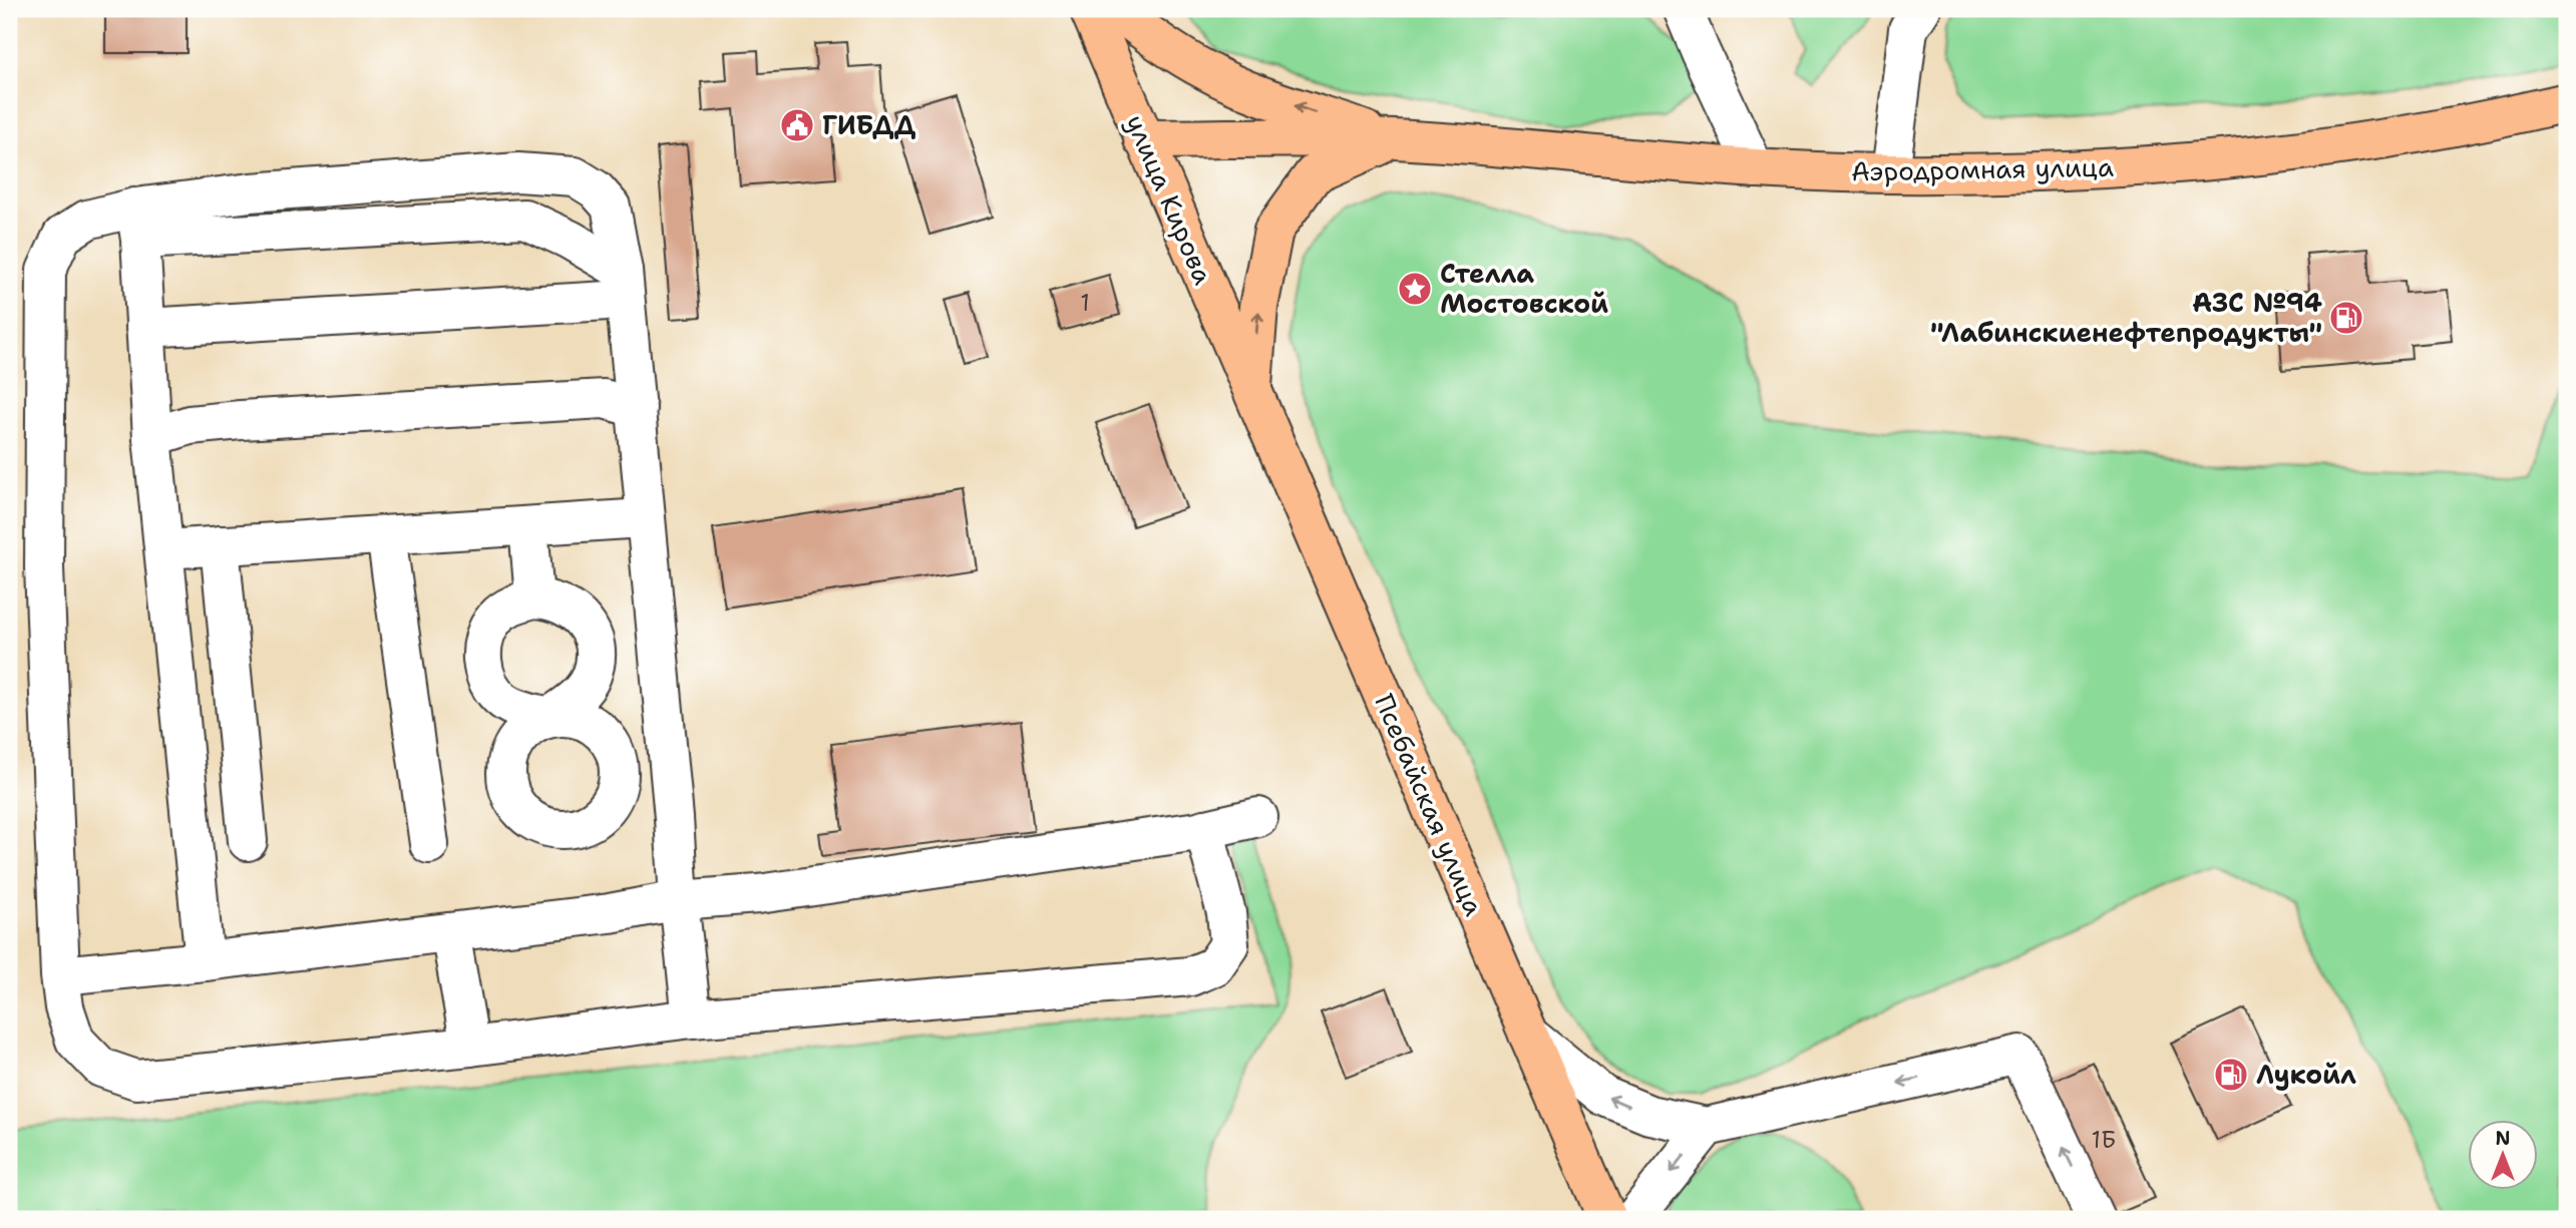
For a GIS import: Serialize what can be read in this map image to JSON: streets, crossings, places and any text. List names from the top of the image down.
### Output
{
  "streets": {
    "main road": ["Аэродромная улица", "улица Кирова", "Псебайская улица"]
  },
  "crossings": [
    ["Аэродромная улица", "улица Кирова"],
    ["Аэродромная улица", "Псебайская улица"],
    ["улица Кирова", "Псебайская улица"]
  ],
  "places": {
    "public building": ["ГИБДД"],
    "place": ["Стелла Мостовской"],
    "fuel station": ["АЗС №94 \"Лабинскиенефтепродукты\"", "Лукойл"]
  },
  "house_numbers": ["1", "1Б"],
  "north": "top"
}
